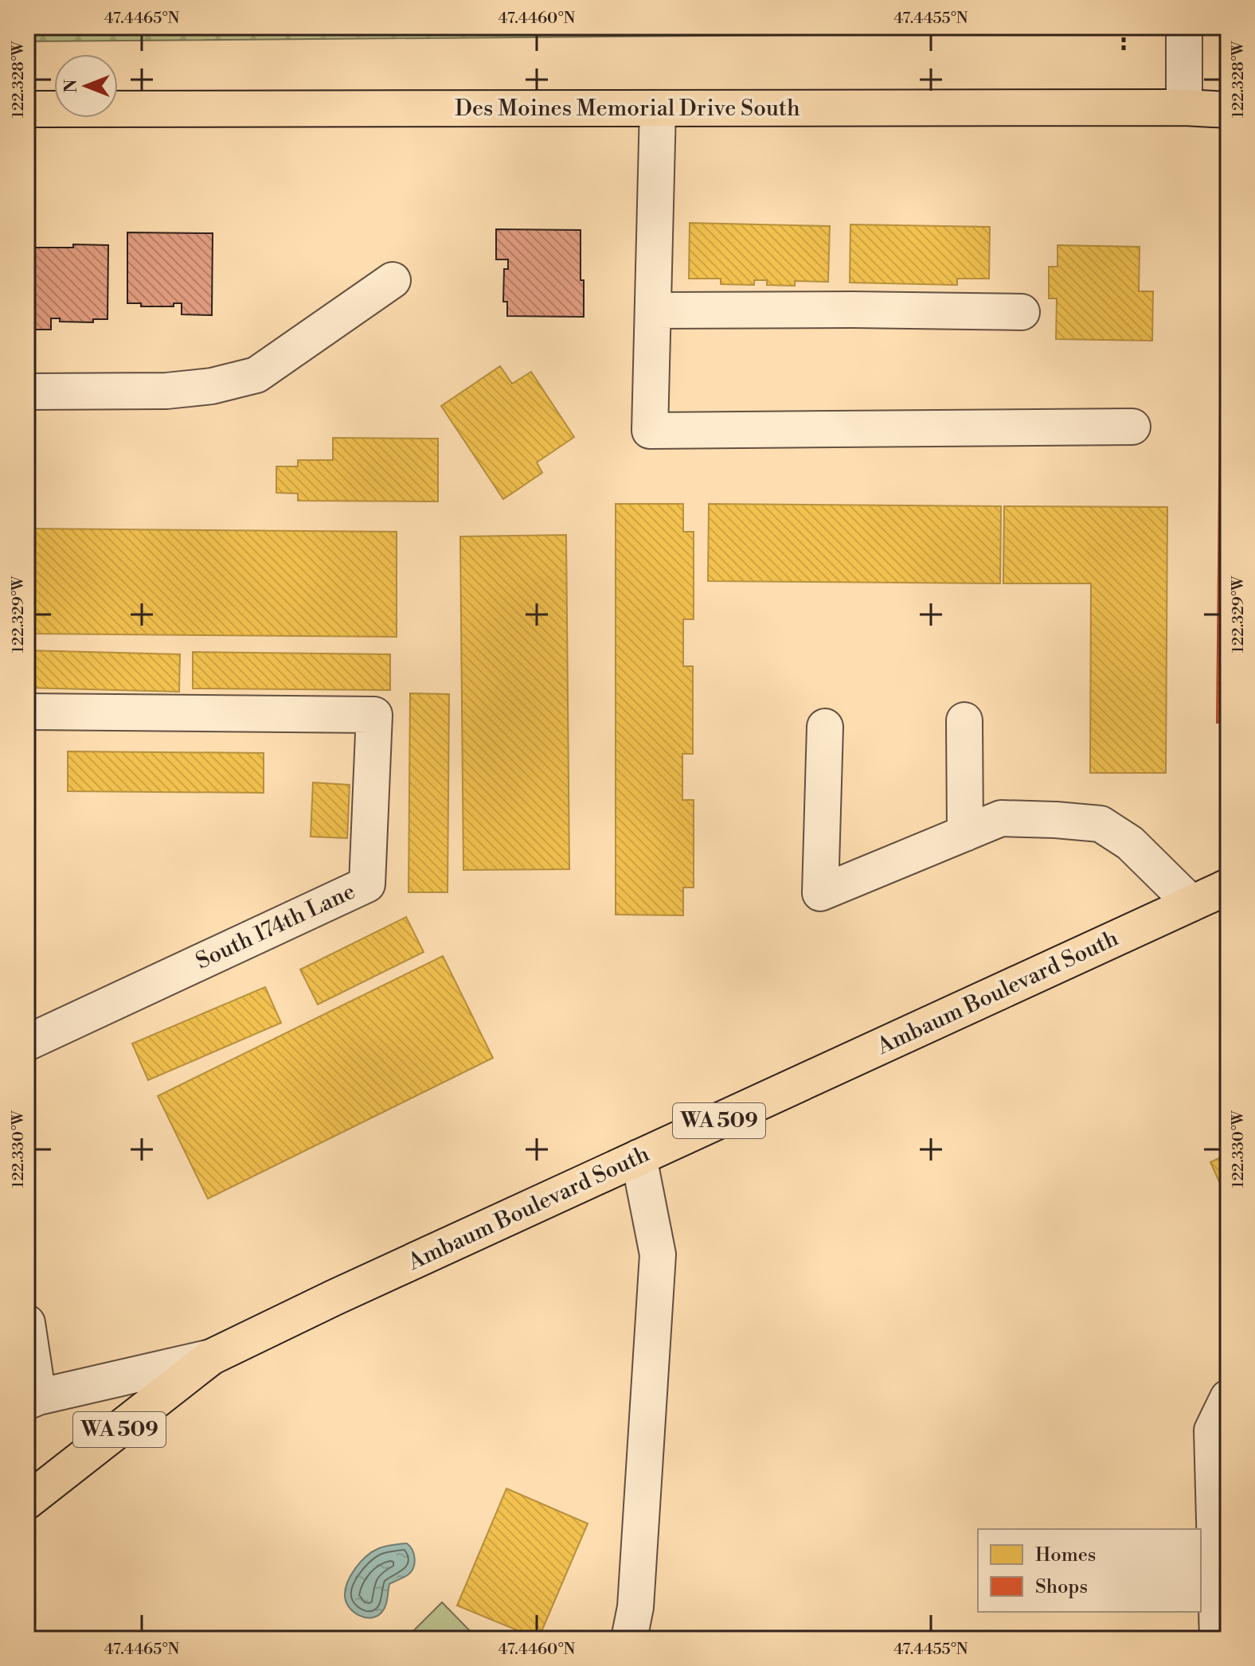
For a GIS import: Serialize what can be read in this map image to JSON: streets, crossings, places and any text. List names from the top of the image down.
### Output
{
  "streets": {
    "main road": ["Des Moines Memorial Drive South", "Ambaum Boulevard South", "WA 509"],
    "street": ["South 174th Lane"]
  },
  "crossings": [
    ["Ambaum Boulevard South", "WA 509"]
  ],
  "legend": ["Homes", "Shops"],
  "north": "left",
  "coordinates": [
    "47.4465°N",
    "47.4460°N",
    "47.4455°N",
    "122.328°W",
    "122.329°W",
    "122.330°W"
  ]
}
